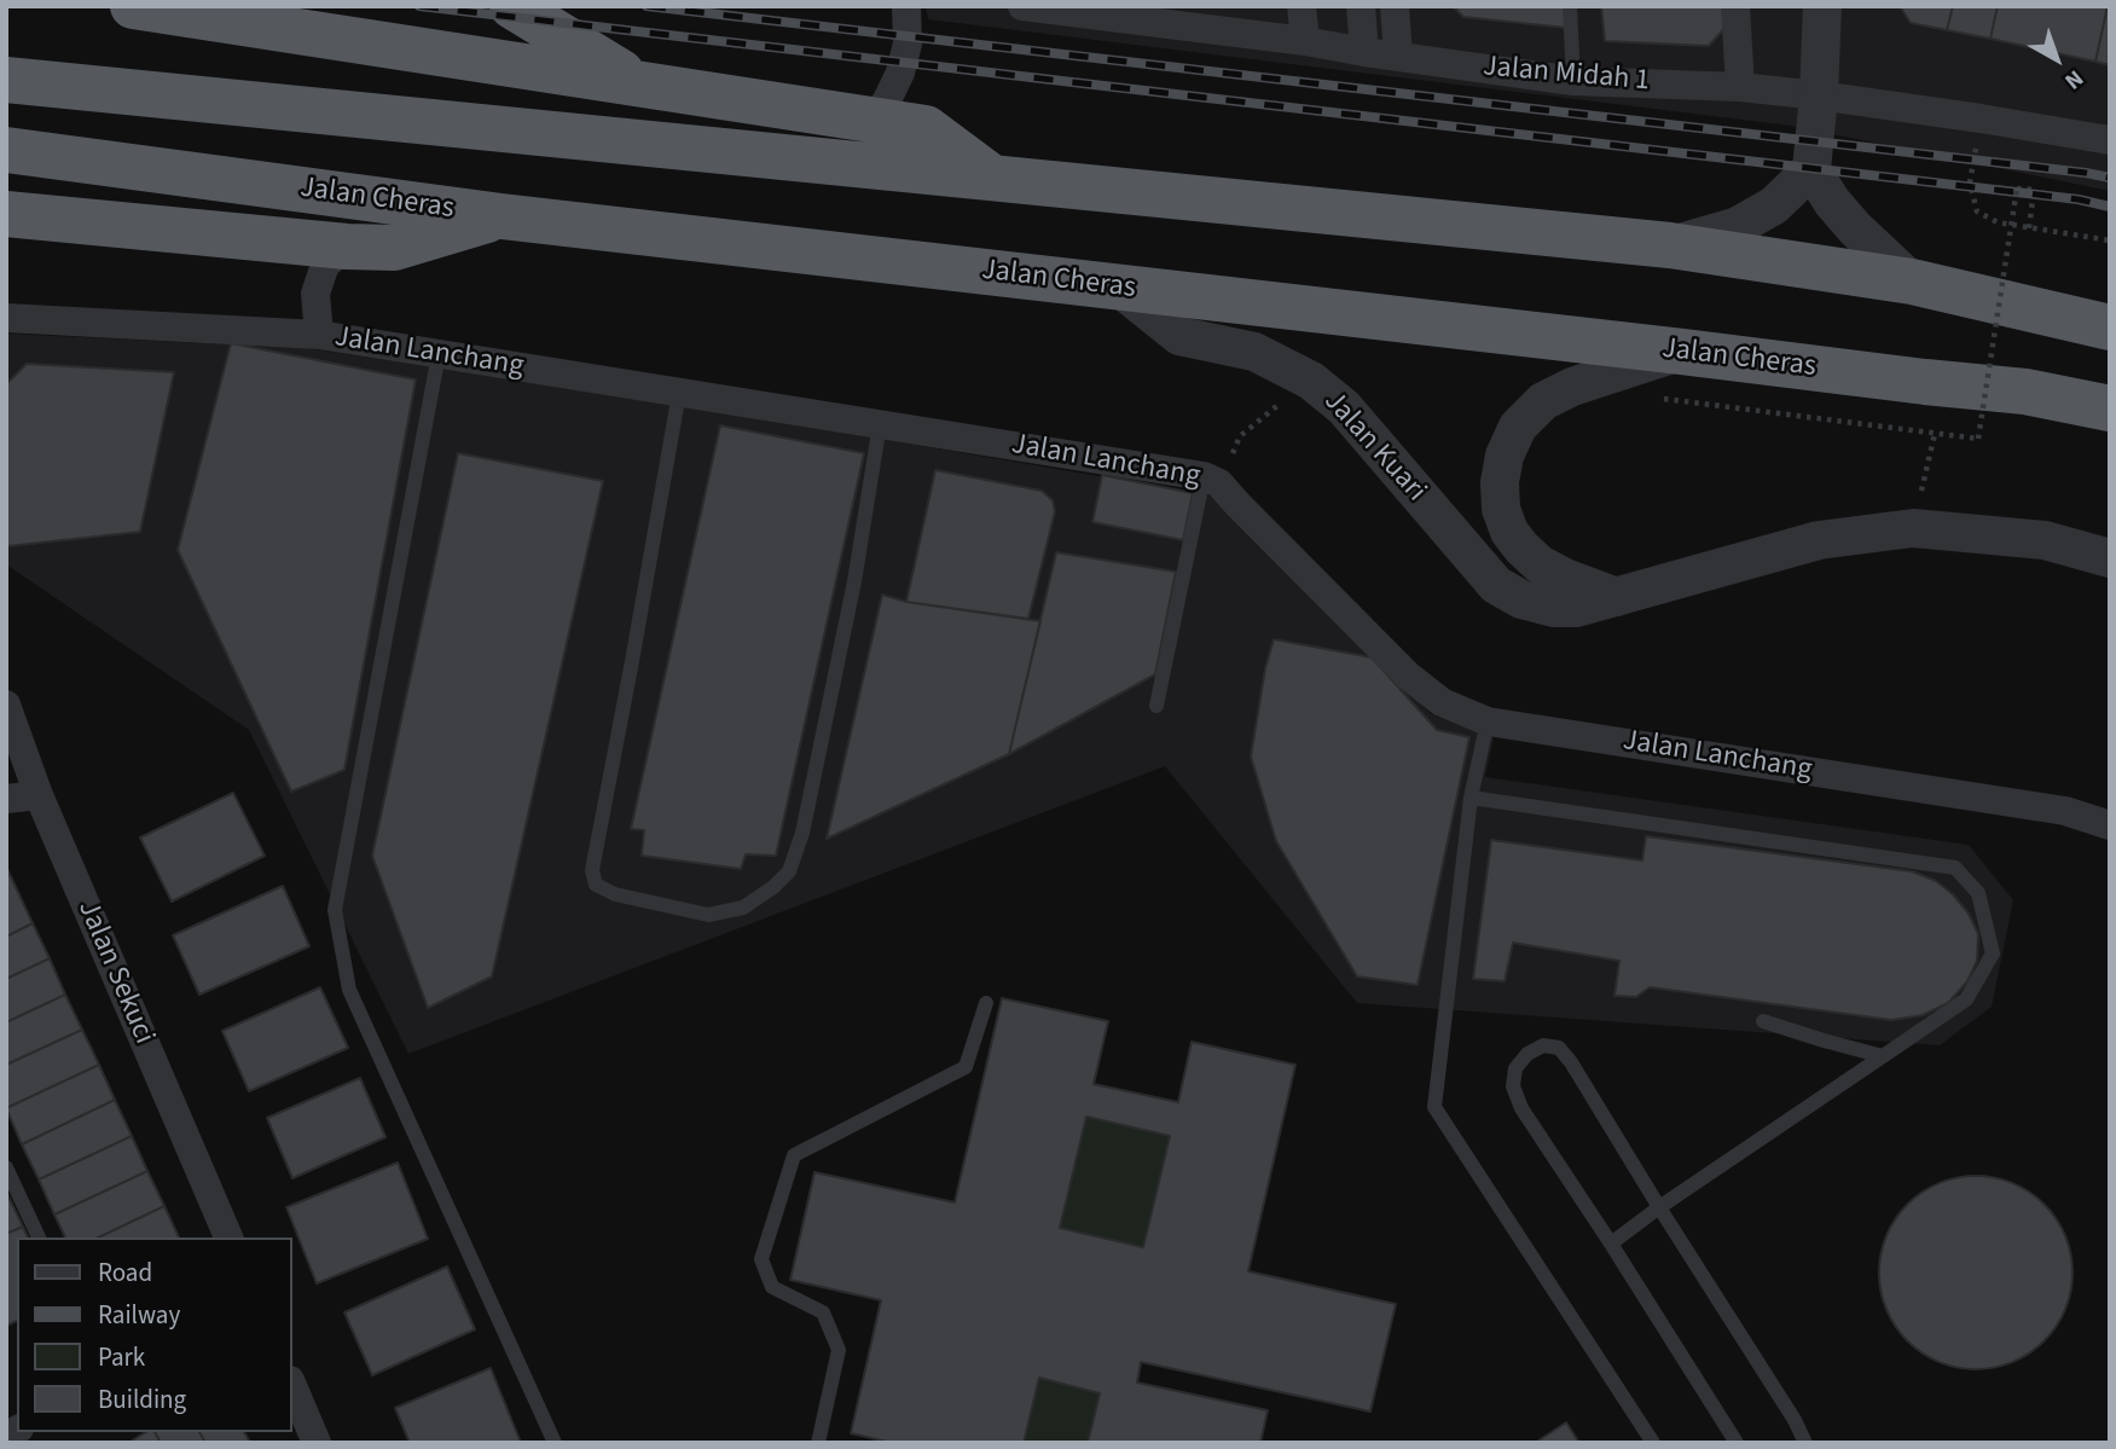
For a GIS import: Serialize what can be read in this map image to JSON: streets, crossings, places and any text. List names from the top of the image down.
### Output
{
  "streets": {
    "highway": ["Jalan Cheras"],
    "street": [
      "Jalan Midah 1",
      "Jalan Lanchang",
      "Jalan Kuari",
      "Jalan Sekuci"
    ]
  },
  "crossings": [
    ["Jalan Cheras", "Jalan Kuari"]
  ],
  "legend": [
    "Road",
    "Railway",
    "Park",
    "Building"
  ],
  "north": "bottom right"
}
